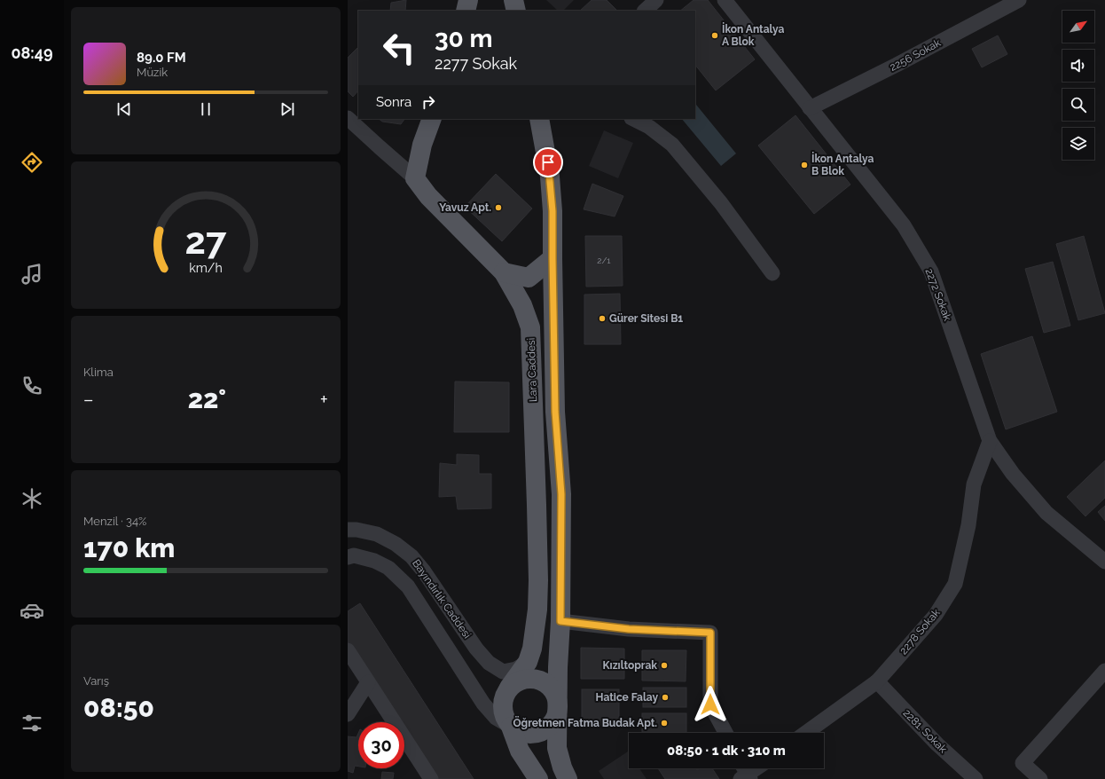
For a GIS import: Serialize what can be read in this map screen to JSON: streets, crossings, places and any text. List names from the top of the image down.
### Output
{
  "streets": {
    "main road": ["Lara Caddesi"],
    "street": [
      "2256 Sokak",
      "2272 Sokak",
      "Bayındırlık Caddesi",
      "2278 Sokak",
      "2281. Sokak"
    ]
  },
  "crossings": [
    ["2256 Sokak", "2272 Sokak"],
    ["2272 Sokak", "2278 Sokak"],
    ["Lara Caddesi", "Bayındırlık Caddesi"],
    ["2278 Sokak", "2281. Sokak"]
  ],
  "places": [
    "İkon Antalya A Blok",
    "İkon Antalya B Blok",
    "Yavuz Apt.",
    "Gürer Sitesi B1",
    "Kızıltoprak",
    "Hatice Falay",
    "Öğretmen Fatma Budak Apt."
  ],
  "house_numbers": ["2/1"],
  "north": "top right",
  "page": {
    "tabs": "08:49",
    "turn": ["30 m", "2277 Sokak"],
    "song": ["89.0 FM", "Müzik"],
    "then": "Sonra",
    "tile": [
      "Klima",
      ["Menzil · 34%", "170 km"],
      ["Varış", "08:50"]
    ],
    "heat": ["−", "22°", "+"],
    "limit": "30",
    "trip": "08:50 · 1 dk · 310 m",
    "gauge": ["27", "km/h"]
  }
}
